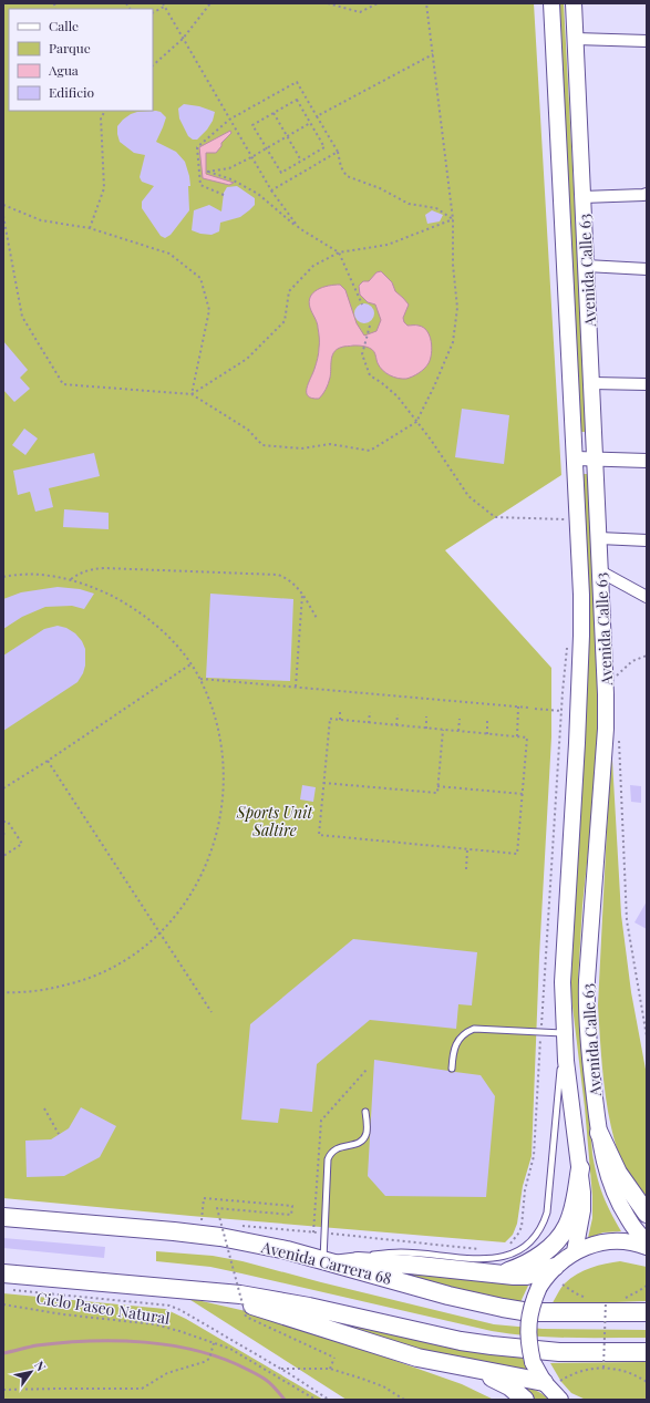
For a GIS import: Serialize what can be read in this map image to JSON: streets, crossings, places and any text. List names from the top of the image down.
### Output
{
  "streets": {
    "main road": ["Avenida Calle 63", "Avenida Carrera 68"],
    "path": ["Ciclo Paseo Natural"]
  },
  "parks": ["Sports Unit Saltire"],
  "legend": [
    "Calle",
    "Parque",
    "Agua",
    "Edificio"
  ],
  "north": "top right"
}
